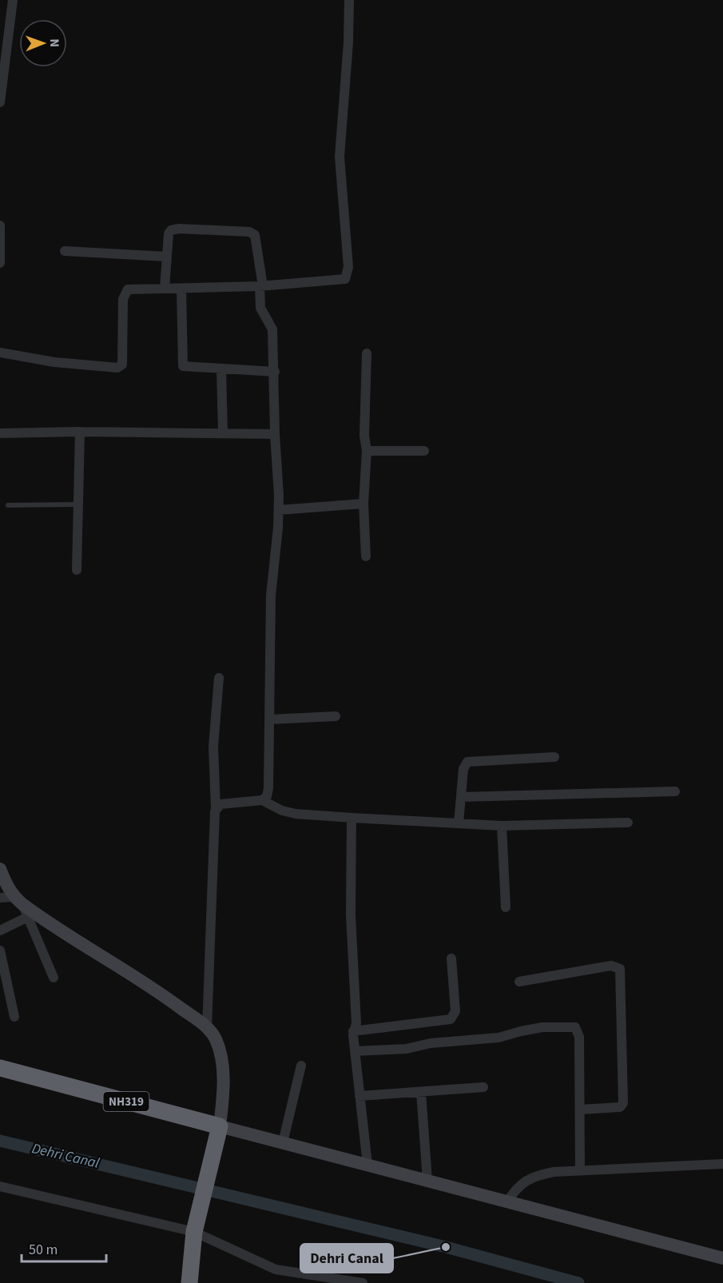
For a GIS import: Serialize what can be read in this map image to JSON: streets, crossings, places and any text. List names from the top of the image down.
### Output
{
  "streets": {
    "highway": ["NH319"]
  },
  "water": ["Dehri Canal"],
  "places": ["Dehri Canal"],
  "scale_bar": "50 m",
  "north": "right"
}
